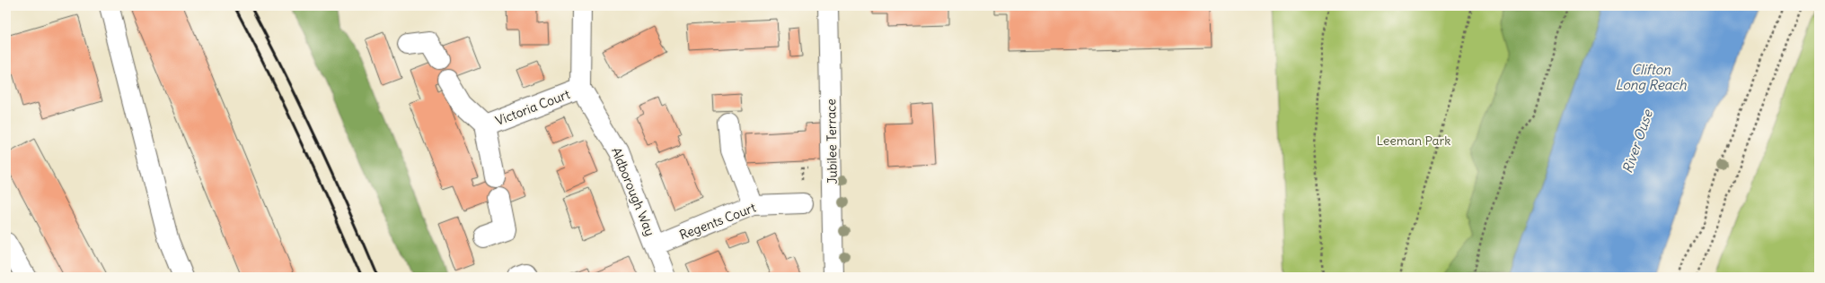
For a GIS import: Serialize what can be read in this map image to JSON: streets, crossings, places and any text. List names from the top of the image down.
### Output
{
  "streets": {
    "street": [
      "Victoria Court",
      "Jubilee Terrace",
      "Aldborough Way",
      "Regents Court"
    ]
  },
  "crossings": [
    ["Victoria Court", "Aldborough Way"],
    ["Aldborough Way", "Regents Court"]
  ],
  "water": ["Clifton Long Reach", "River Ouse"],
  "parks": ["Leeman Park"]
}
